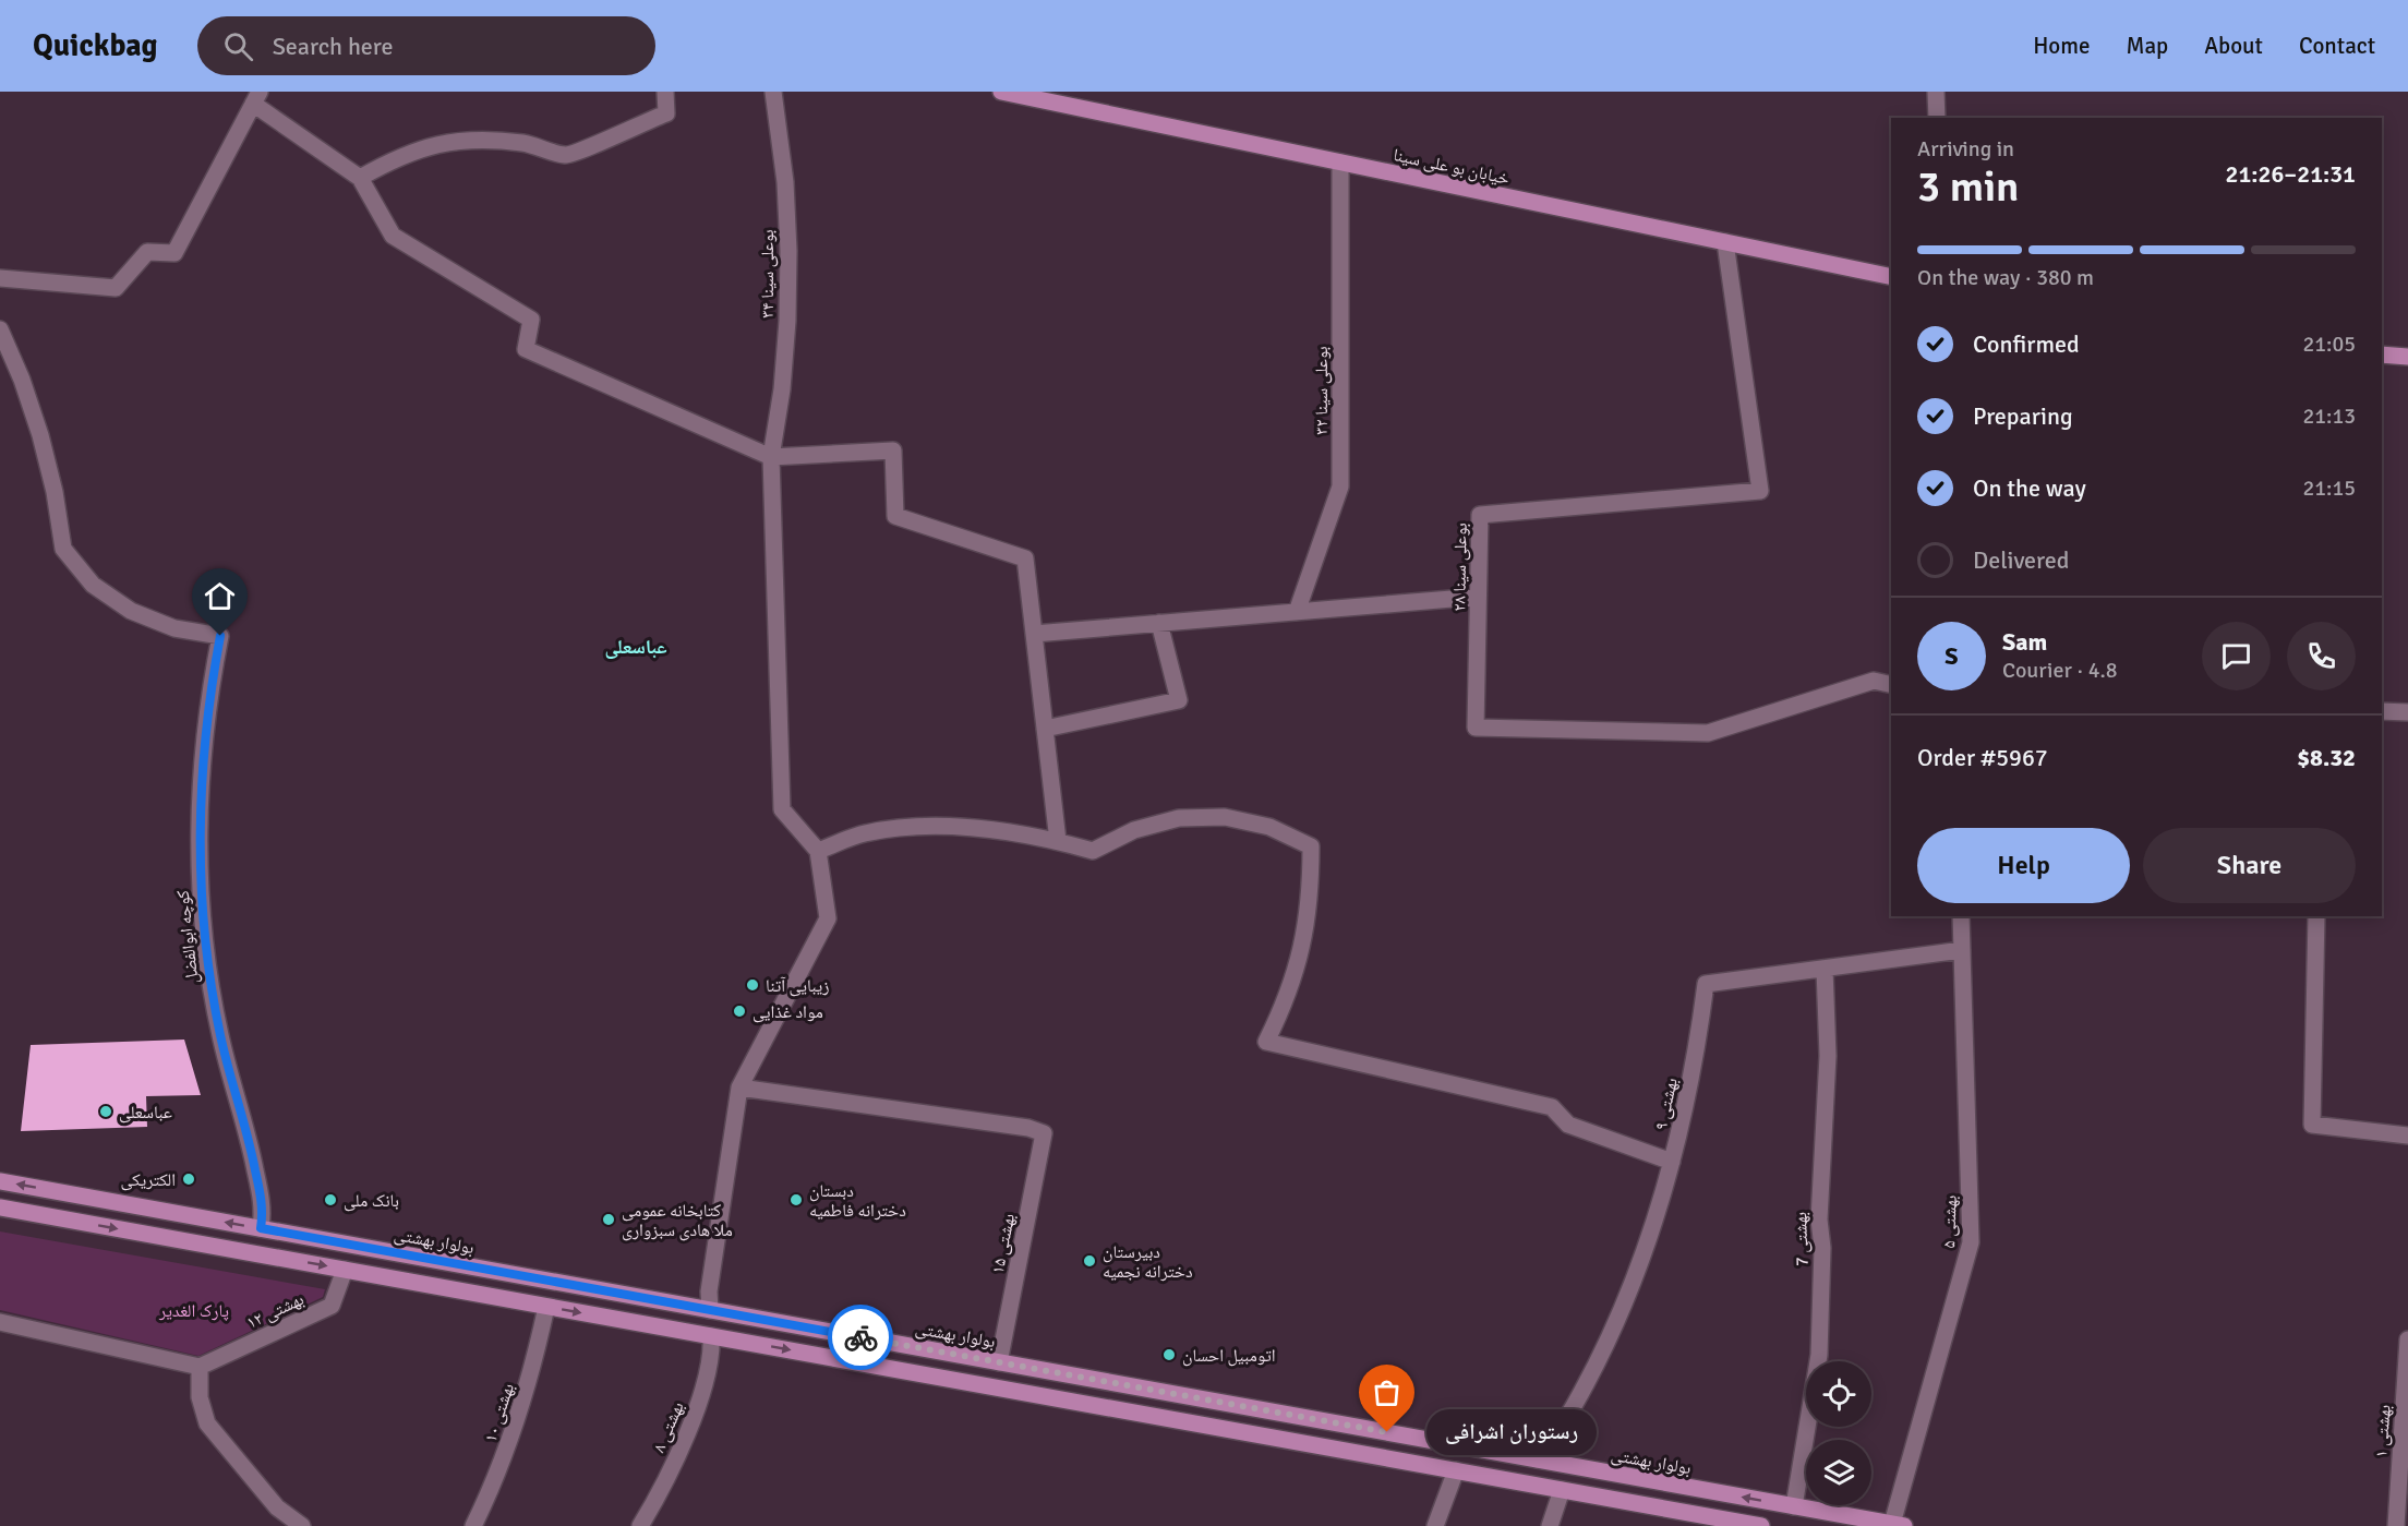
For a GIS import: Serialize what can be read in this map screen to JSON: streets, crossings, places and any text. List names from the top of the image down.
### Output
{
  "streets": {
    "main road": ["خیابان بو علی سینا", "بولوار بهشتی"],
    "street": [
      "بوعلی سینا ۳۴",
      "بوعلی سینا ۳۲",
      "بوعلی سینا ۲۸",
      "کوچه ابوالفضل",
      "بهشتی ۹",
      "بهشتی ۵",
      "بهشتی 7",
      "بهشتی ۱۵",
      "بهشتی ۱۲",
      "بهشتی ۱۰",
      "بهشتی ۸",
      "بهشتی ۱"
    ]
  },
  "crossings": [
    ["خیابان بو علی سینا", "بوعلی سینا ۳۲"],
    ["خیابان بو علی سینا", "بوعلی سینا ۲۸"],
    ["کوچه ابوالفضل", "بولوار بهشتی"],
    ["بهشتی ۹", "بهشتی ۵"],
    ["بهشتی ۹", "بهشتی 7"],
    ["بهشتی ۹", "بولوار بهشتی"],
    ["بهشتی ۵", "بولوار بهشتی"],
    ["بهشتی 7", "بولوار بهشتی"],
    ["بولوار بهشتی", "بهشتی ۱۵"]
  ],
  "districts": ["عباسعلی"],
  "parks": ["پارک الغدیر"],
  "places": [
    "زیبایی آتنا",
    "مواد غذایی",
    "عباسعلی",
    "الکتریکی",
    "بانک ملی",
    "دبستان دخترانه فاطمیه",
    "کتابخانه عمومی ملا هادی سبزواری",
    "دبیرستان دخترانه نجمیه",
    "اتومبیل احسان",
    "رستوران اشرافی"
  ],
  "page": {
    "header": "Quickbag",
    "search": "Search here",
    "nav": [
      "Home",
      "Map",
      "About",
      "Contact"
    ],
    "heading": ["3 min", "Arriving in", "21:26–21:31"],
    "panel": [
      "Sam",
      "Courier · 4.8",
      "Order #5967",
      "$8.32"
    ],
    "bar": "On the way · 380 m",
    "list": [
      ["Confirmed", "21:05"],
      ["Preparing", "21:13"],
      ["On the way", "21:15"],
      "Delivered"
    ],
    "round": "S",
    "buttons": ["Help", "Share"],
    "bubble": "رستوران اشرافی"
  }
}
